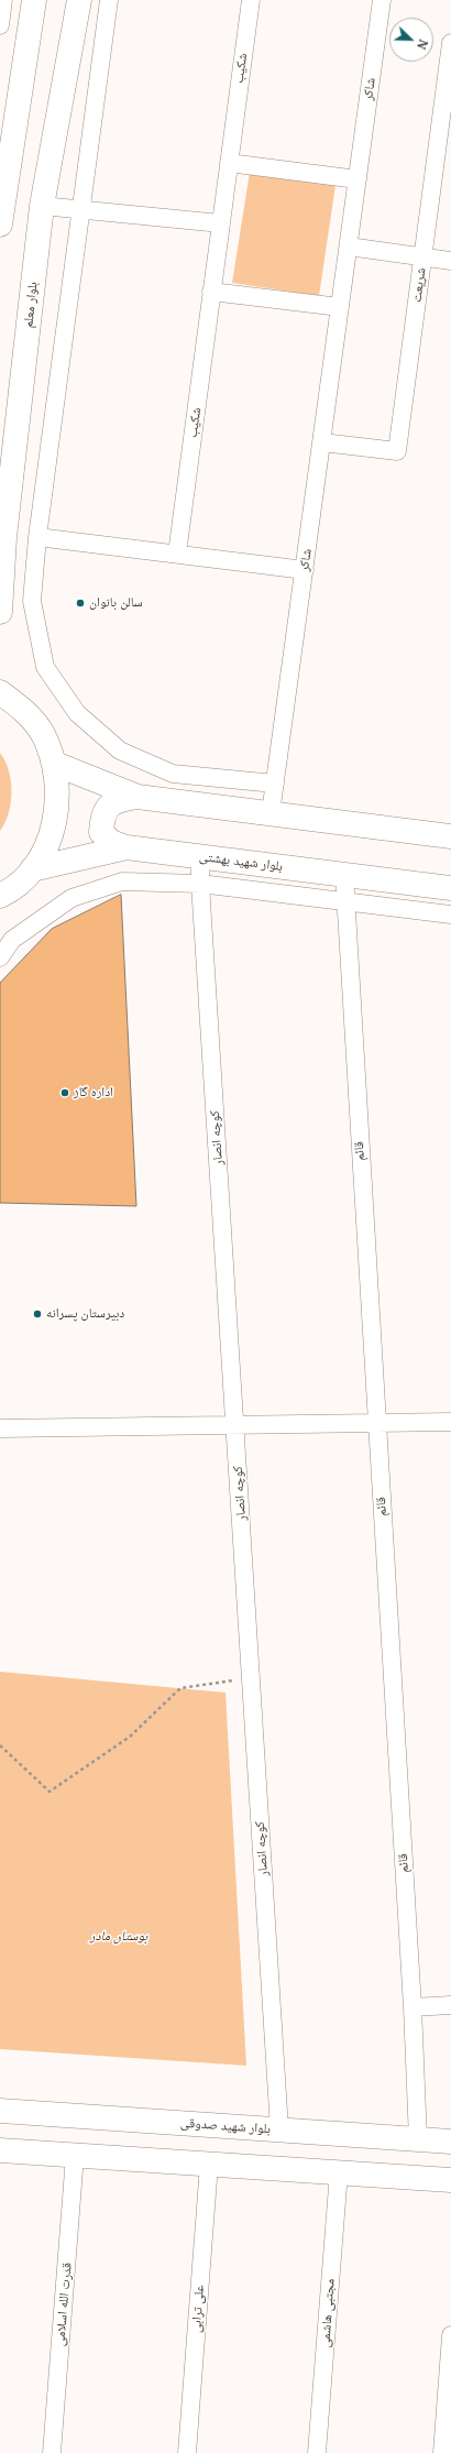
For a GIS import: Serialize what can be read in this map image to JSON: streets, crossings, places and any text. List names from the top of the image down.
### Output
{
  "streets": {
    "main road": ["بلوار معلم", "بلوار شهید بهشتی", "بلوار شهید صدوقی"],
    "street": [
      "شکیب",
      "شاکر",
      "شریعت",
      "کوچه انصار",
      "قائم",
      "قدرت الله اسلامی",
      "علی ترابی",
      "مجتبی هاشمی"
    ]
  },
  "crossings": [
    ["شاکر", "شریعت"],
    ["بلوار شهید بهشتی", "کوچه انصار"],
    ["بلوار شهید بهشتی", "قائم"],
    ["کوچه انصار", "بلوار شهید صدوقی"],
    ["قائم", "بلوار شهید صدوقی"]
  ],
  "parks": ["بوستان مادر"],
  "places": ["سالن بانوان", "اداره گاز", "دبیرستان پسرانه"],
  "north": "bottom right"
}
